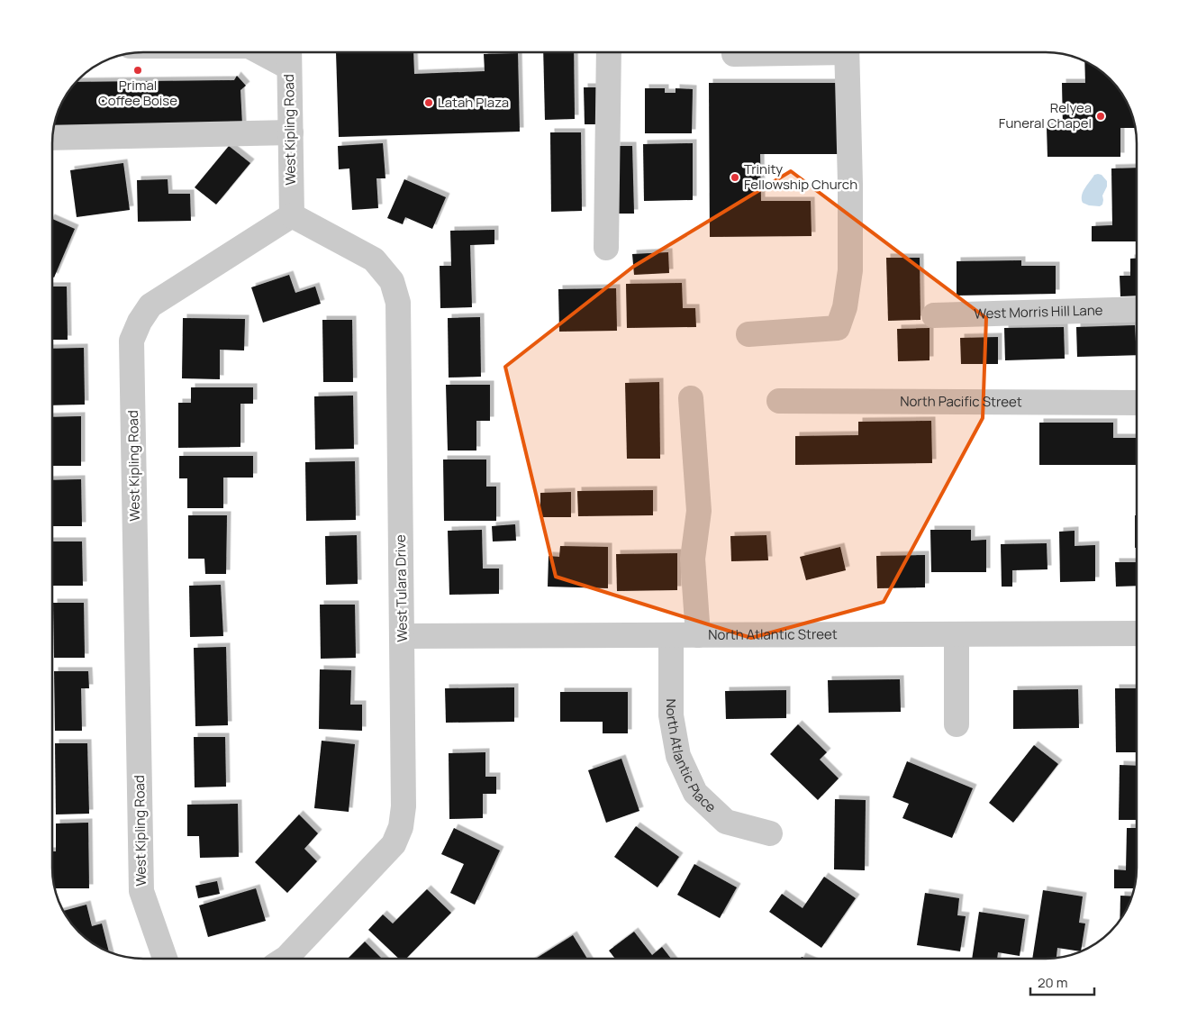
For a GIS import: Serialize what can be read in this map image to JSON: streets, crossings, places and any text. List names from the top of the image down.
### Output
{
  "streets": {
    "street": [
      "West Kipling Road",
      "West Morris Hill Lane",
      "North Pacific Street",
      "West Tulara Drive",
      "North Atlantic Street",
      "North Atlantic Place"
    ]
  },
  "crossings": [
    ["West Kipling Road", "West Tulara Drive"],
    ["West Tulara Drive", "North Atlantic Street"],
    ["North Atlantic Street", "North Atlantic Place"]
  ],
  "places": [
    "Primal Coffee Boise",
    "Latah Plaza",
    "Relyea Funeral Chapel",
    "Trinity Fellowship Church"
  ],
  "scale_bar": "20 m"
}
